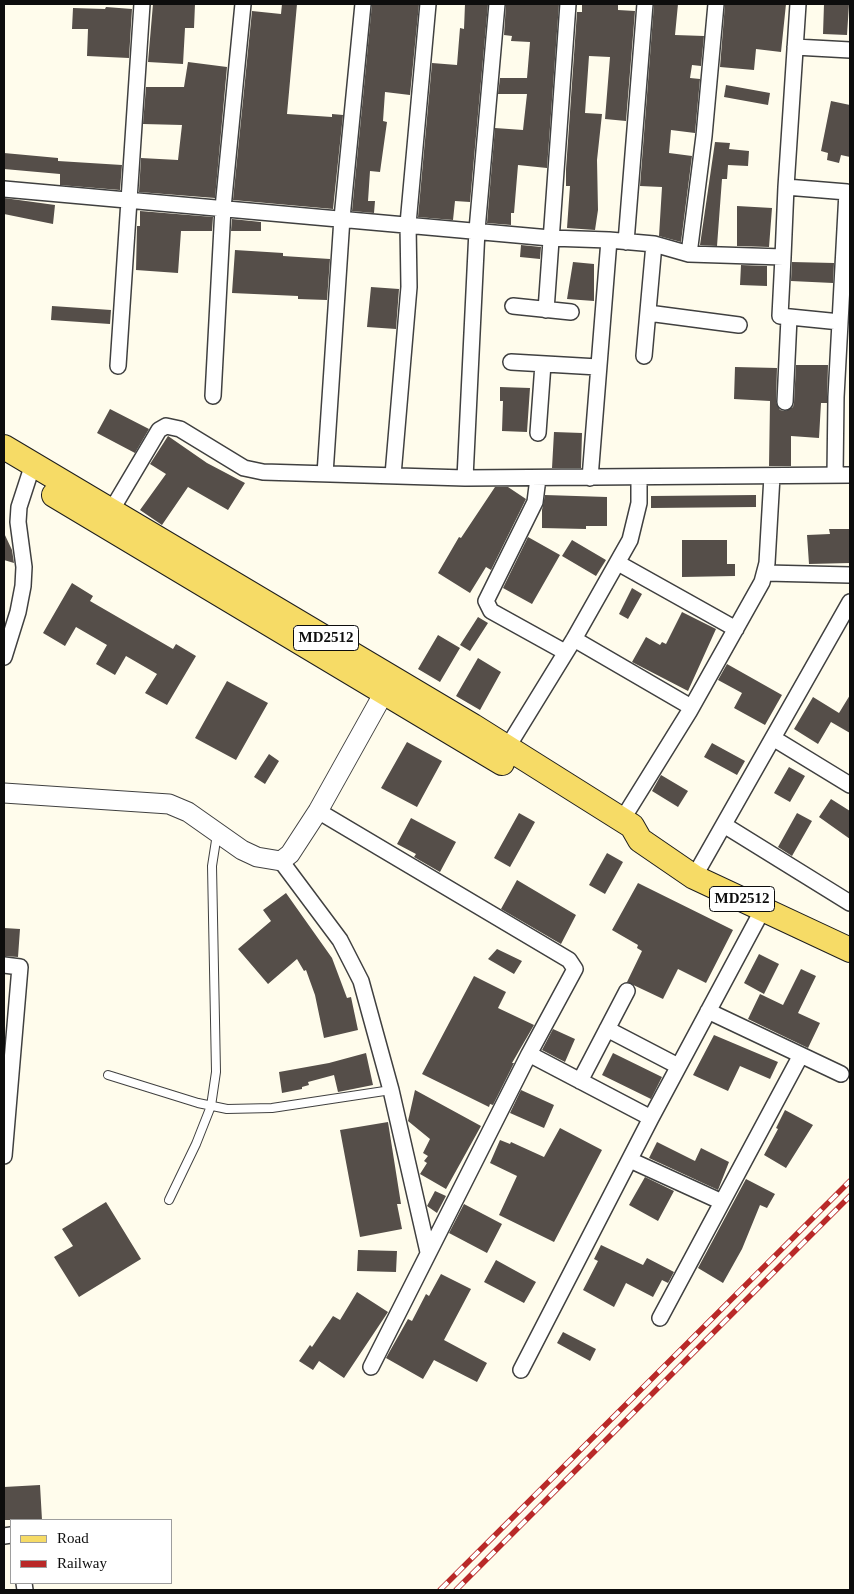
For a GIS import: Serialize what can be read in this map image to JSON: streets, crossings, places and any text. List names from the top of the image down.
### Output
{
  "streets": {
    "main road": ["MD2512"]
  },
  "legend": ["Road", "Railway"]
}
